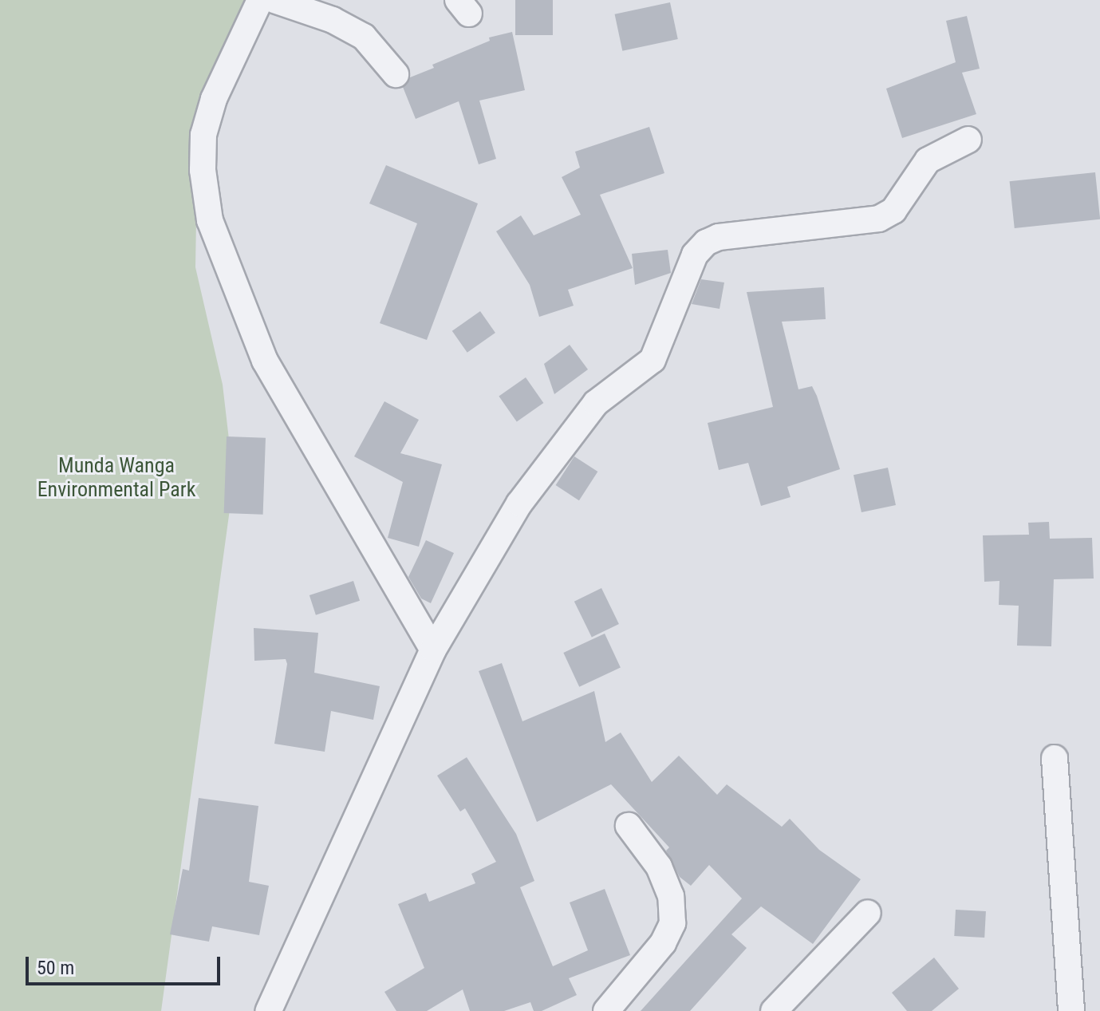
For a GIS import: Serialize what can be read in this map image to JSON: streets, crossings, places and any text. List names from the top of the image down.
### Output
{
  "parks": ["Munda Wanga Environmental Park"],
  "scale_bar": "50 m"
}
